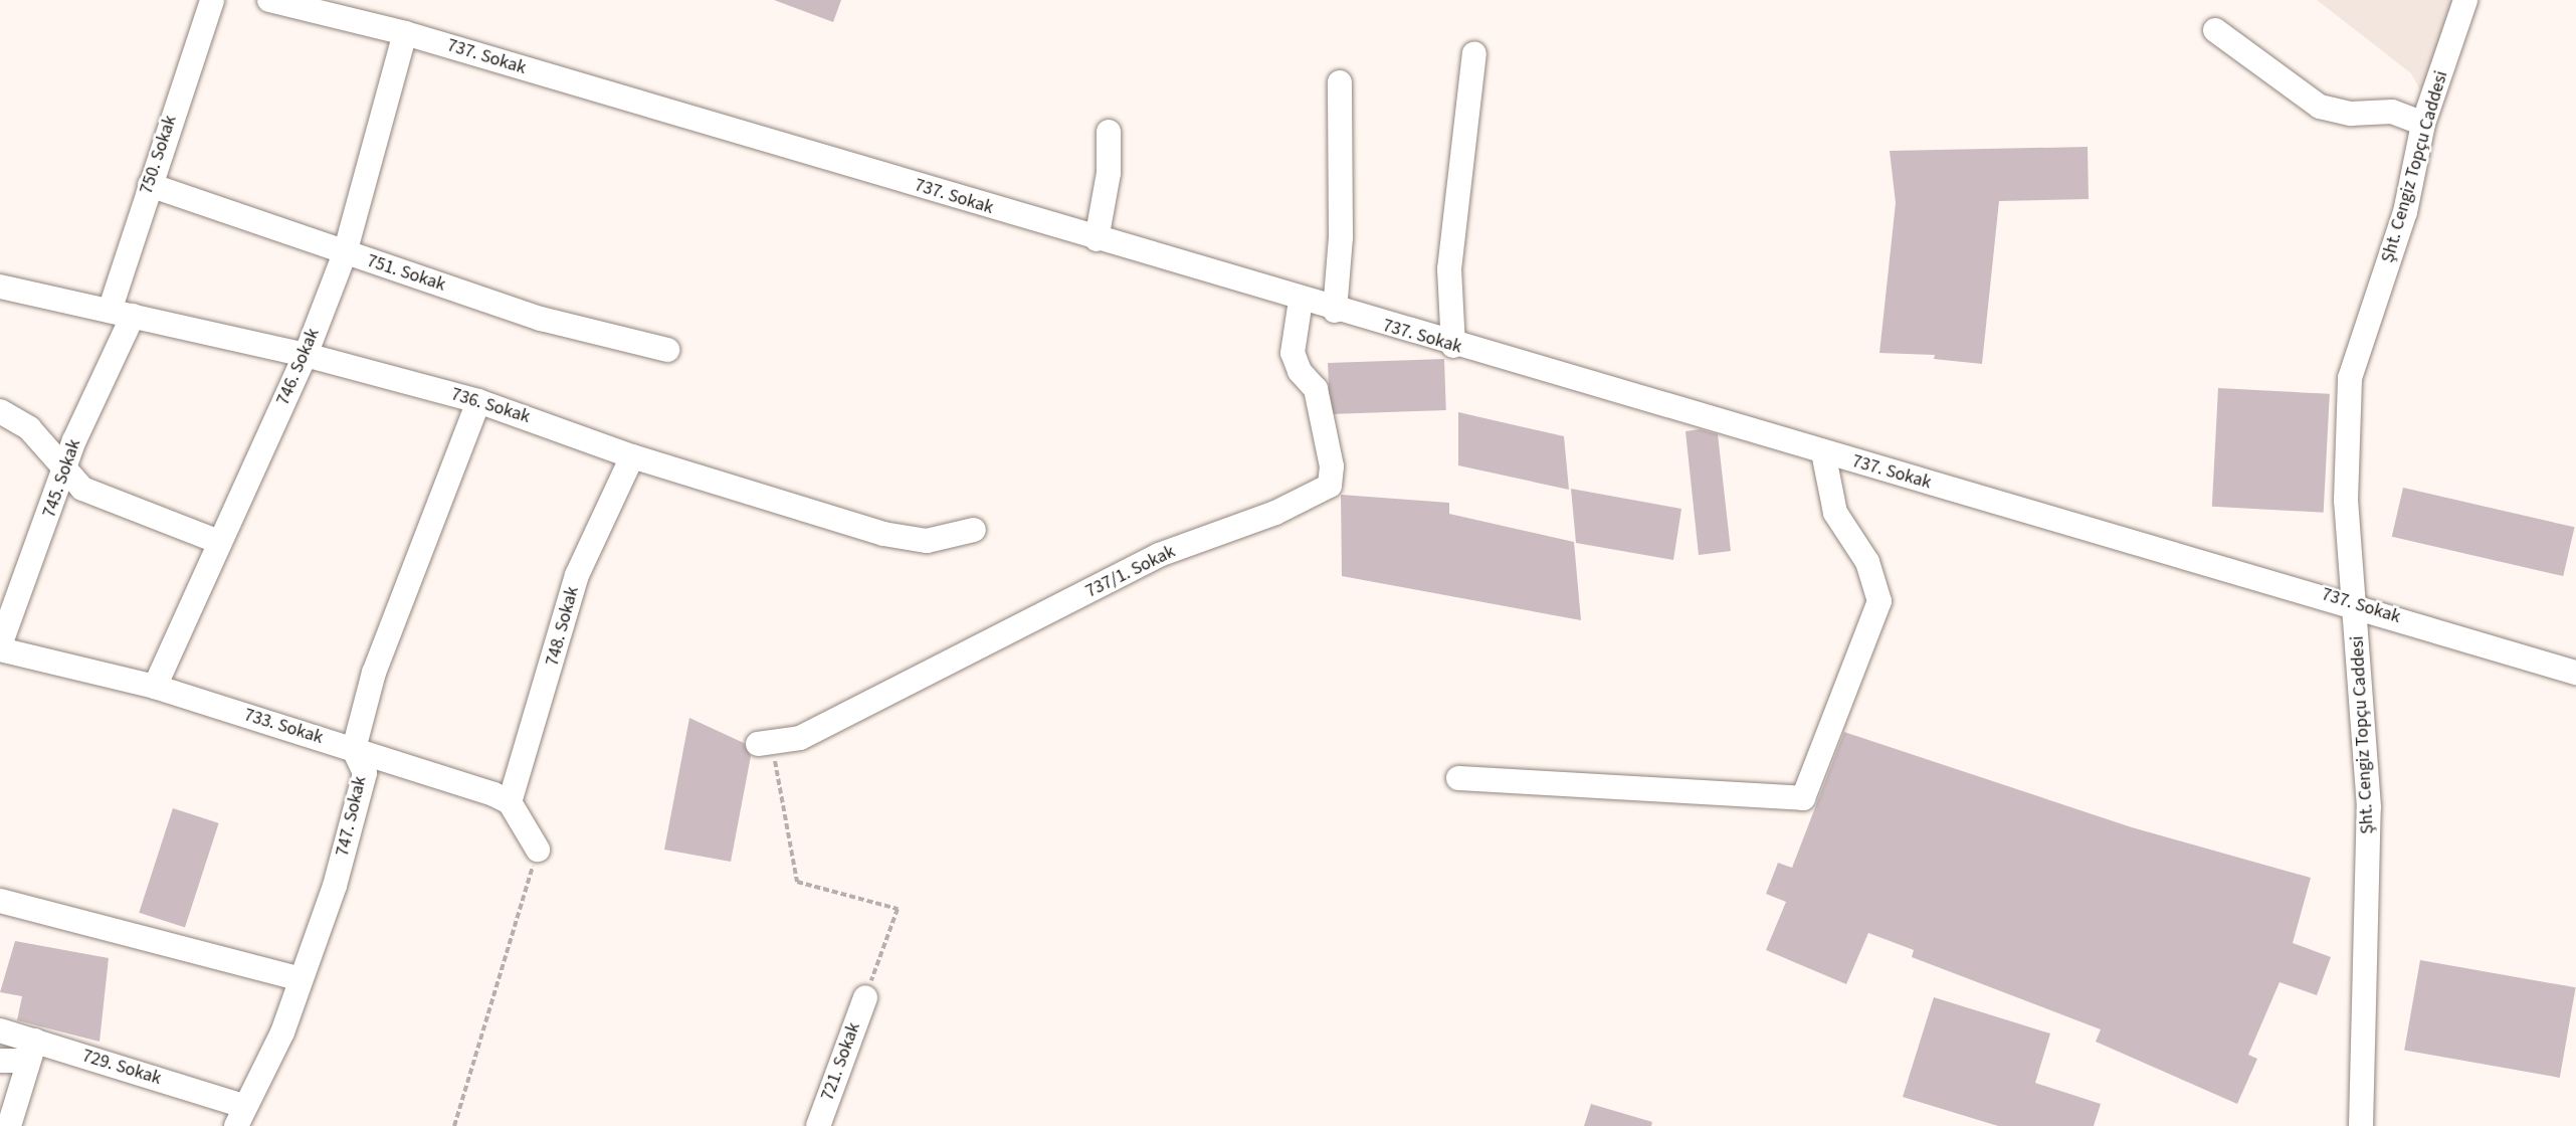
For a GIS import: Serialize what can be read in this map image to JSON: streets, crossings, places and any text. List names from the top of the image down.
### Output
{
  "streets": {
    "street": [
      "737. Sokak",
      "750. Sokak",
      "Şht. Cengiz Topçu Caddesi",
      "751. Sokak",
      "746. Sokak",
      "736. Sokak",
      "745. Sokak",
      "737/1. Sokak",
      "748. Sokak",
      "733. Sokak",
      "747. Sokak",
      "721. Sokak",
      "729. Sokak"
    ]
  },
  "crossings": [
    ["737. Sokak", "Şht. Cengiz Topçu Caddesi"],
    ["737. Sokak", "746. Sokak"],
    ["737. Sokak", "737/1. Sokak"],
    ["750. Sokak", "751. Sokak"],
    ["750. Sokak", "736. Sokak"],
    ["751. Sokak", "746. Sokak"],
    ["746. Sokak", "736. Sokak"],
    ["746. Sokak", "733. Sokak"],
    ["736. Sokak", "745. Sokak"],
    ["736. Sokak", "748. Sokak"],
    ["736. Sokak", "747. Sokak"],
    ["745. Sokak", "733. Sokak"],
    ["748. Sokak", "733. Sokak"],
    ["733. Sokak", "747. Sokak"],
    ["747. Sokak", "729. Sokak"]
  ]
}
